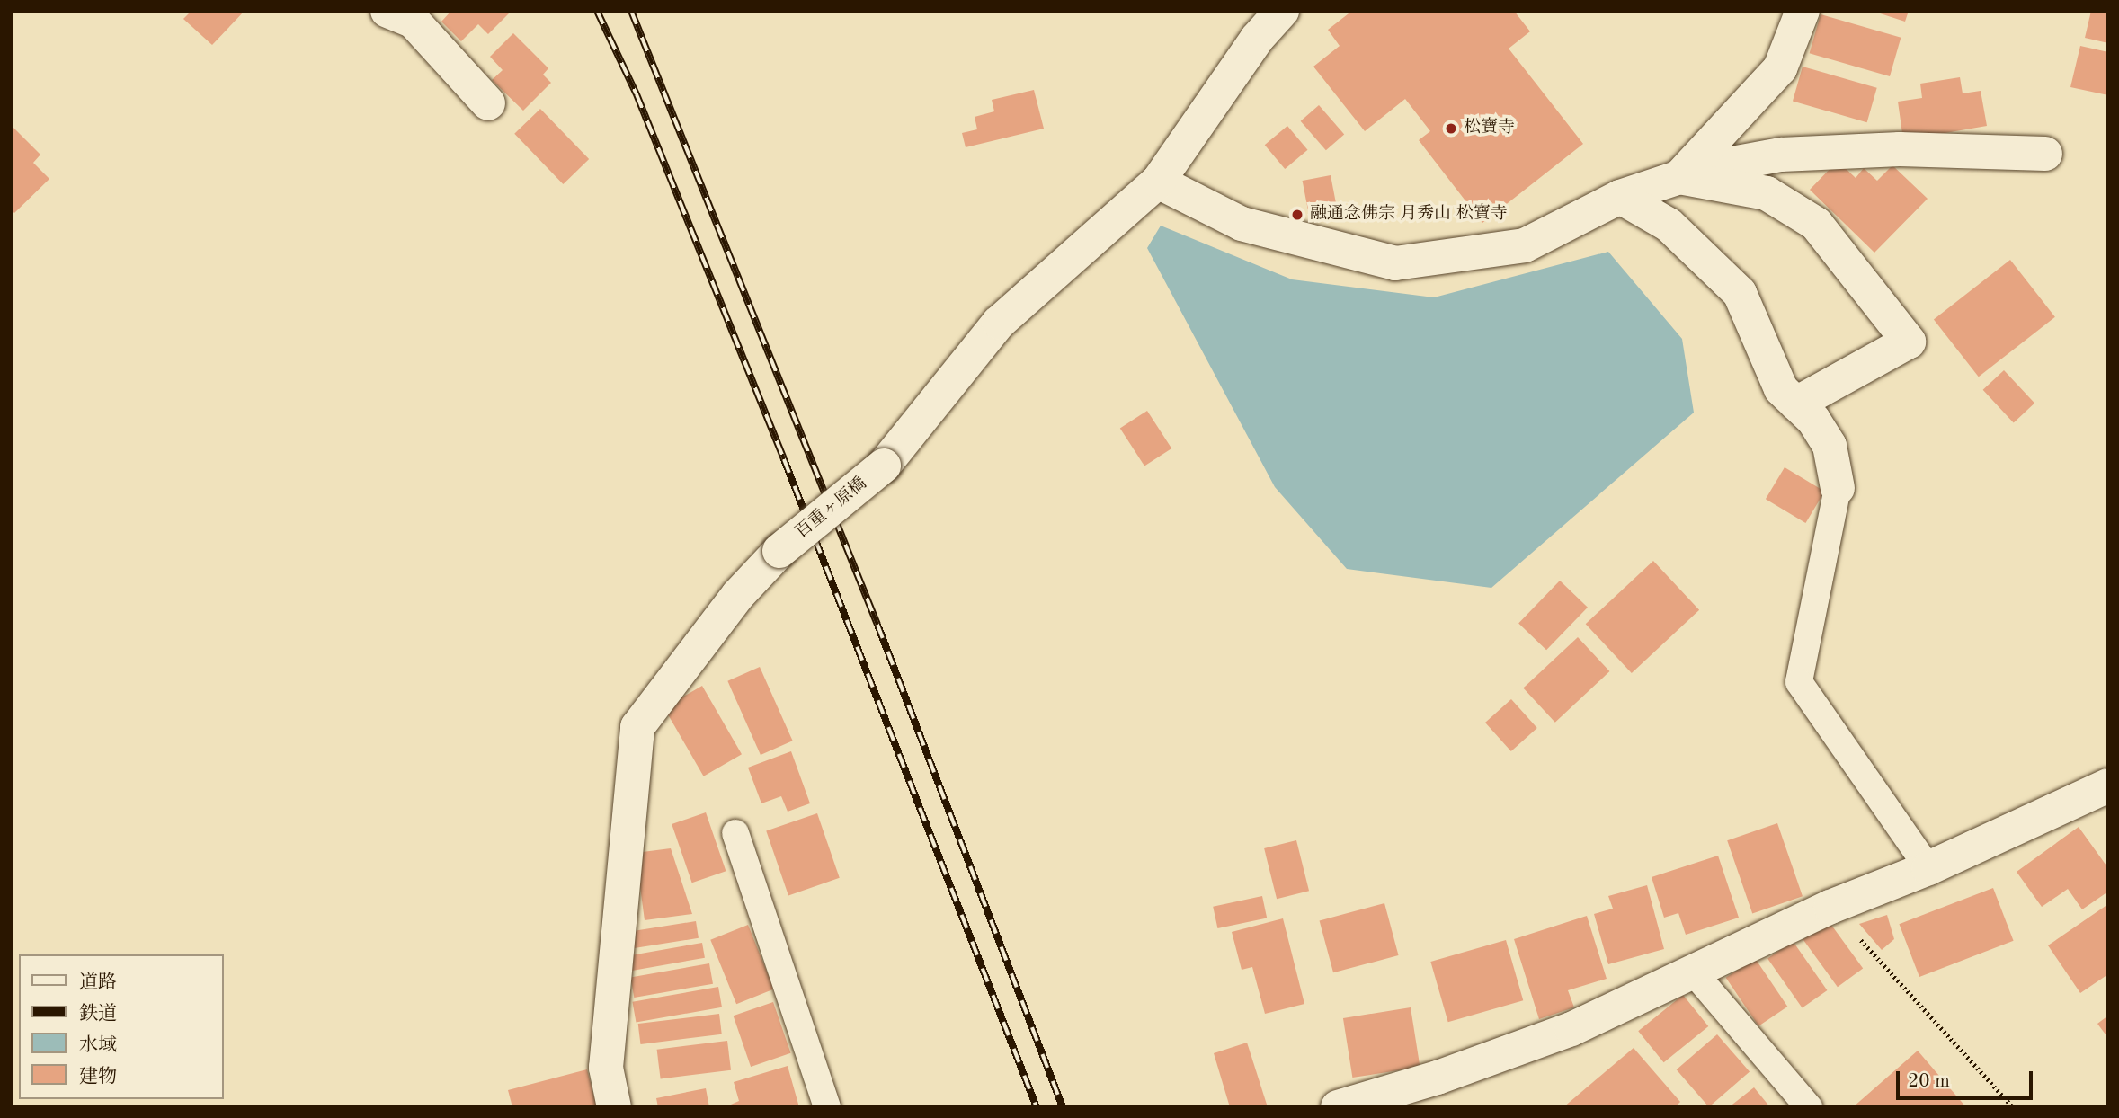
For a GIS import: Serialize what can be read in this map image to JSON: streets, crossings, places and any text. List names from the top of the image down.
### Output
{
  "streets": {
    "street": ["百重ヶ原橋"]
  },
  "places": ["松寶寺", "融通念佛宗 月秀山 松寶寺"],
  "legend": [
    "道路",
    "鉄道",
    "水域",
    "建物"
  ],
  "scale_bar": "20 m"
}
